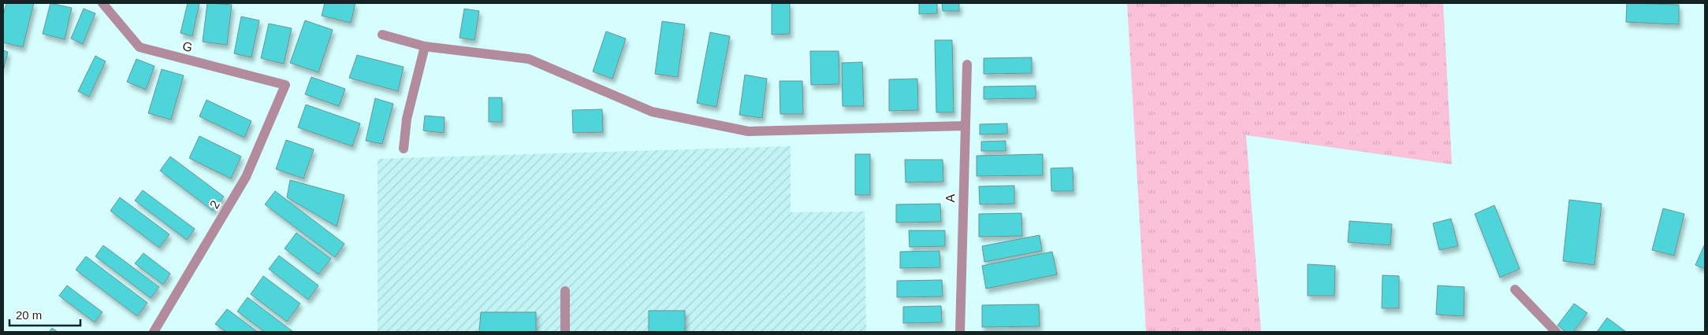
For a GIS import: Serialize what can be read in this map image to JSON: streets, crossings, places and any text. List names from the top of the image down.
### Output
{
  "streets": {
    "street": ["G", "A", "2"]
  },
  "crossings": [
    ["G", "2"]
  ],
  "scale_bar": "20 m"
}
